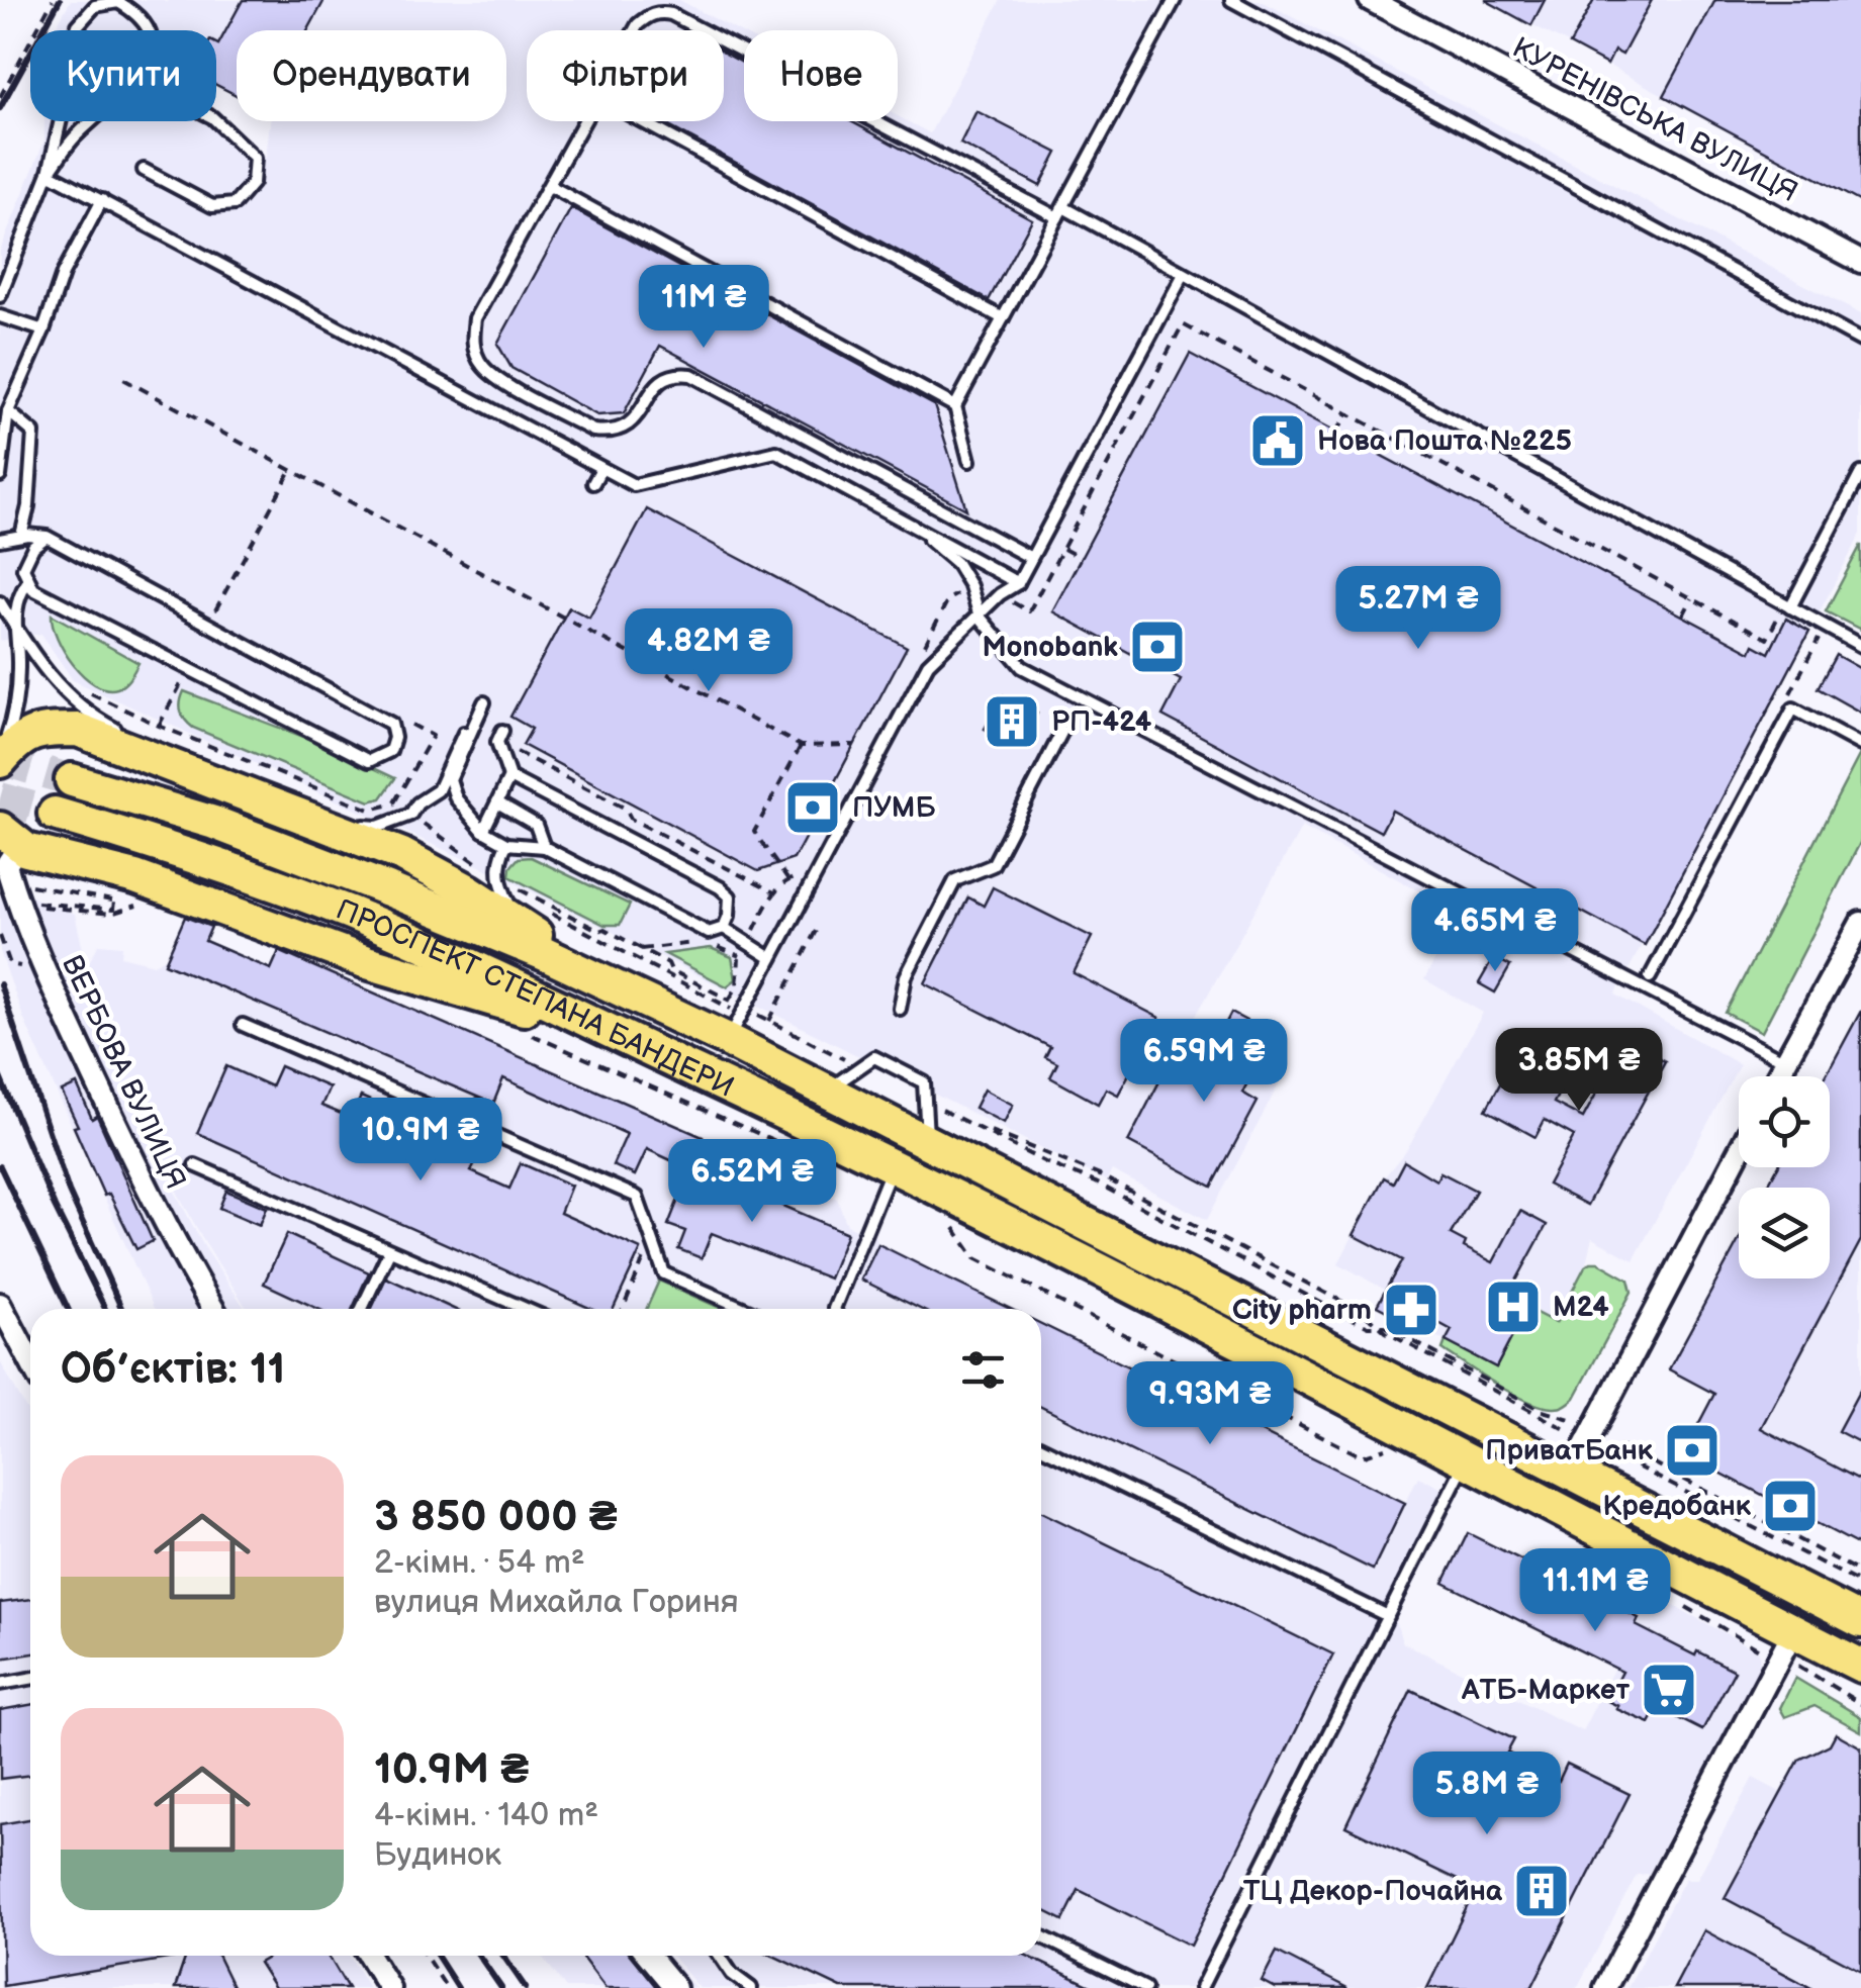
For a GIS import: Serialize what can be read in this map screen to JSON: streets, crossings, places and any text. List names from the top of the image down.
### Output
{
  "streets": {
    "main road": ["ПРОСПЕКТ СТЕПАНА БАНДЕРИ"],
    "street": ["КУРЕНІВСЬКА ВУЛИЦЯ", "ВЕРБОВА ВУЛИЦЯ"]
  },
  "places": {
    "public building": ["Нова Пошта №225"],
    "bank": [
      "Monobank",
      "ПУМБ",
      "ПриватБанк",
      "Кредобанк"
    ],
    "building": ["РП-424", "ТЦ Декор-Почайна"],
    "hospital": ["М24"],
    "pharmacy": ["City pharm"],
    "supermarket": ["АТБ-Маркет"]
  },
  "page": {
    "chip": [
      "Купити",
      "Орендувати",
      "Фільтри",
      "Нове"
    ],
    "price": [
      "11M ₴",
      "5.27M ₴",
      "4.82M ₴",
      "4.65M ₴",
      "6.59M ₴",
      "3.85M ₴",
      "10.9M ₴",
      "6.52M ₴",
      "9.93M ₴",
      "11.1M ₴",
      "5.8M ₴"
    ],
    "heading": "Об’єктів: 11",
    "list": [
      {
        "name": "3 850 000 ₴",
        "note": "2-кімн. · 54 m² · вулиця Михайла Гориня"
      },
      {
        "name": "10.9M ₴",
        "note": "4-кімн. · 140 m² · Будинок"
      }
    ]
  }
}
